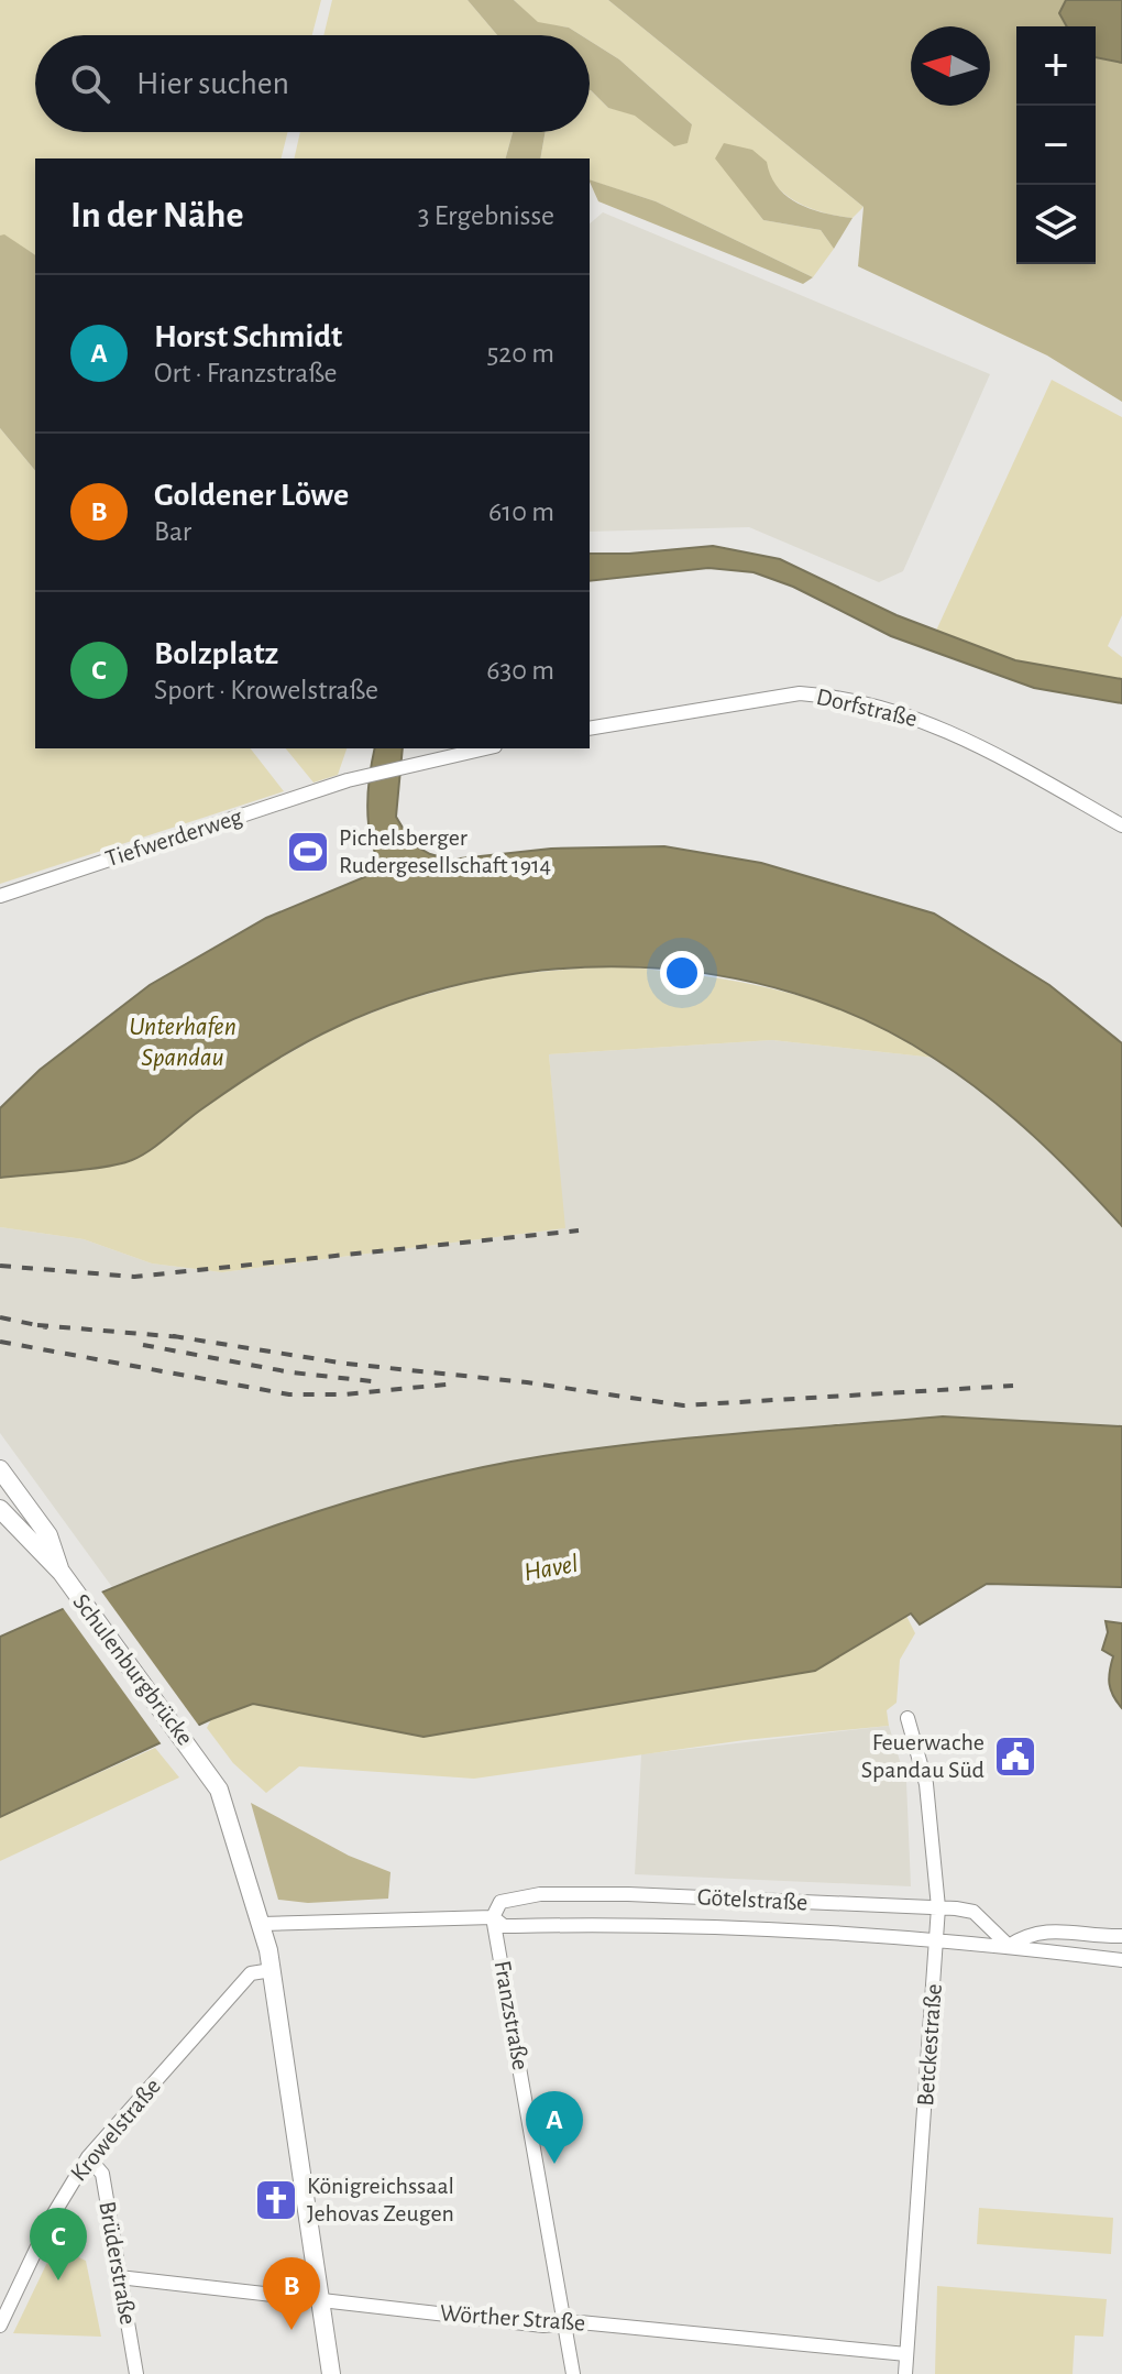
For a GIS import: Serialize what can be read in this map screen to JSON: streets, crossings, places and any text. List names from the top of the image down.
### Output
{
  "streets": {
    "street": [
      "Dorfstraße",
      "Tiefwerderweg",
      "Schulenburgbrücke",
      "Götelstraße",
      "Franzstraße",
      "Betckestraße",
      "Krowelstraße",
      "Brüderstraße",
      "Wörther Straße"
    ]
  },
  "crossings": [
    ["Schulenburgbrücke", "Götelstraße"],
    ["Götelstraße", "Franzstraße"],
    ["Götelstraße", "Betckestraße"],
    ["Franzstraße", "Wörther Straße"],
    ["Betckestraße", "Wörther Straße"],
    ["Krowelstraße", "Brüderstraße"],
    ["Brüderstraße", "Wörther Straße"]
  ],
  "water": ["Unterhafen Spandau", "Havel"],
  "places": {
    "sports": ["Pichelsberger Rudergesellschaft 1914"],
    "public building": ["Feuerwache Spandau Süd"],
    "church": ["Königreichssaal Jehovas Zeugen"]
  },
  "north": "left",
  "page": {
    "map_buttons": ["+", "−"],
    "search": "Hier suchen",
    "heading": ["In der Nähe", "3 Ergebnisse"],
    "list": [
      {
        "mark": "A",
        "name": "Horst Schmidt",
        "note": "Ort · Franzstraße",
        "value": "520 m"
      },
      {
        "mark": "B",
        "name": "Goldener Löwe",
        "note": "Bar",
        "value": "610 m"
      },
      {
        "mark": "C",
        "name": "Bolzplatz",
        "note": "Sport · Krowelstraße",
        "value": "630 m"
      }
    ],
    "pins": ["A", "C", "B"]
  }
}
